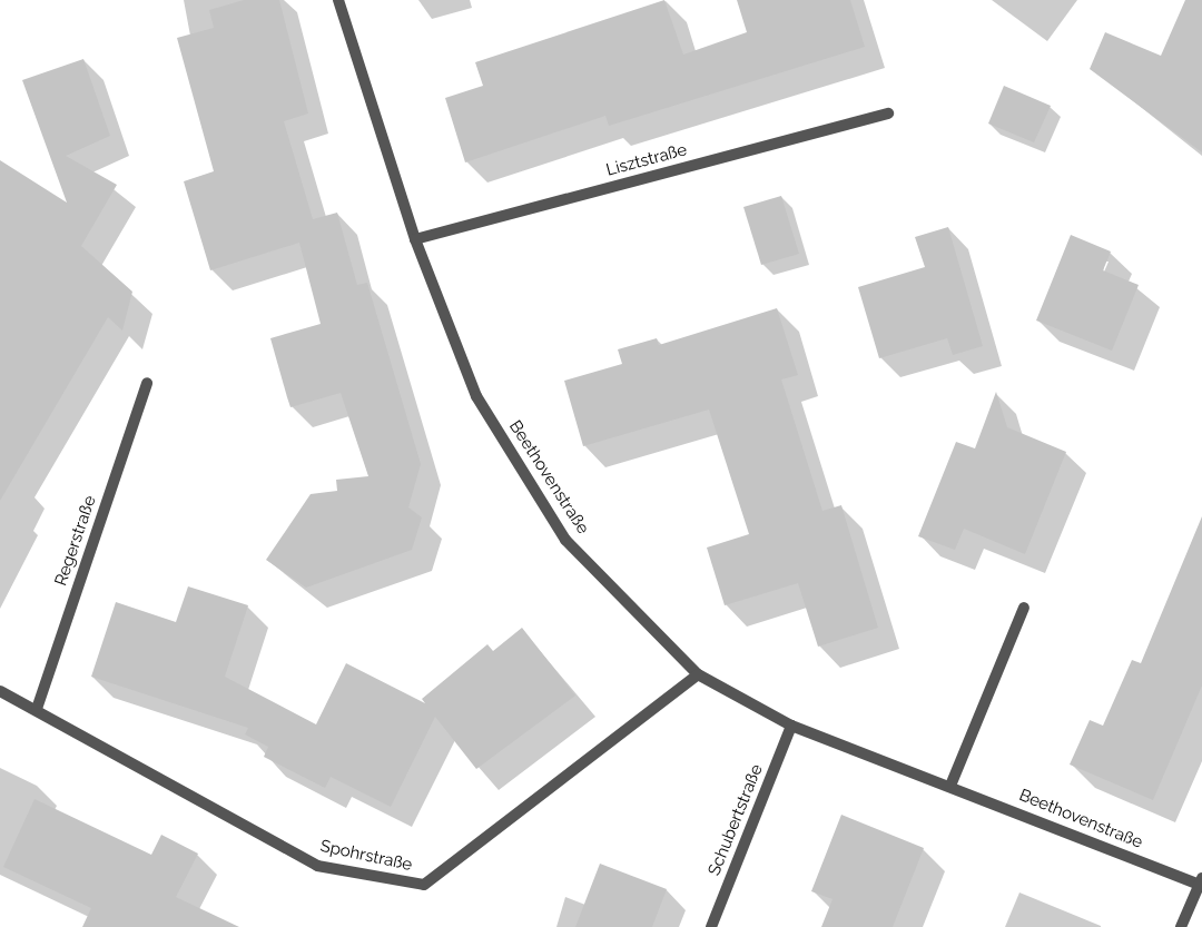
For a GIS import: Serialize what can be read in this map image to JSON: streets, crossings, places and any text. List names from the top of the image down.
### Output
{
  "streets": {
    "street": [
      "Lisztstraße",
      "Beethovenstraße",
      "Regerstraße",
      "Schubertstraße",
      "Spohrstraße"
    ]
  },
  "crossings": [
    ["Lisztstraße", "Beethovenstraße"],
    ["Beethovenstraße", "Schubertstraße"],
    ["Beethovenstraße", "Spohrstraße"],
    ["Regerstraße", "Spohrstraße"]
  ]
}
